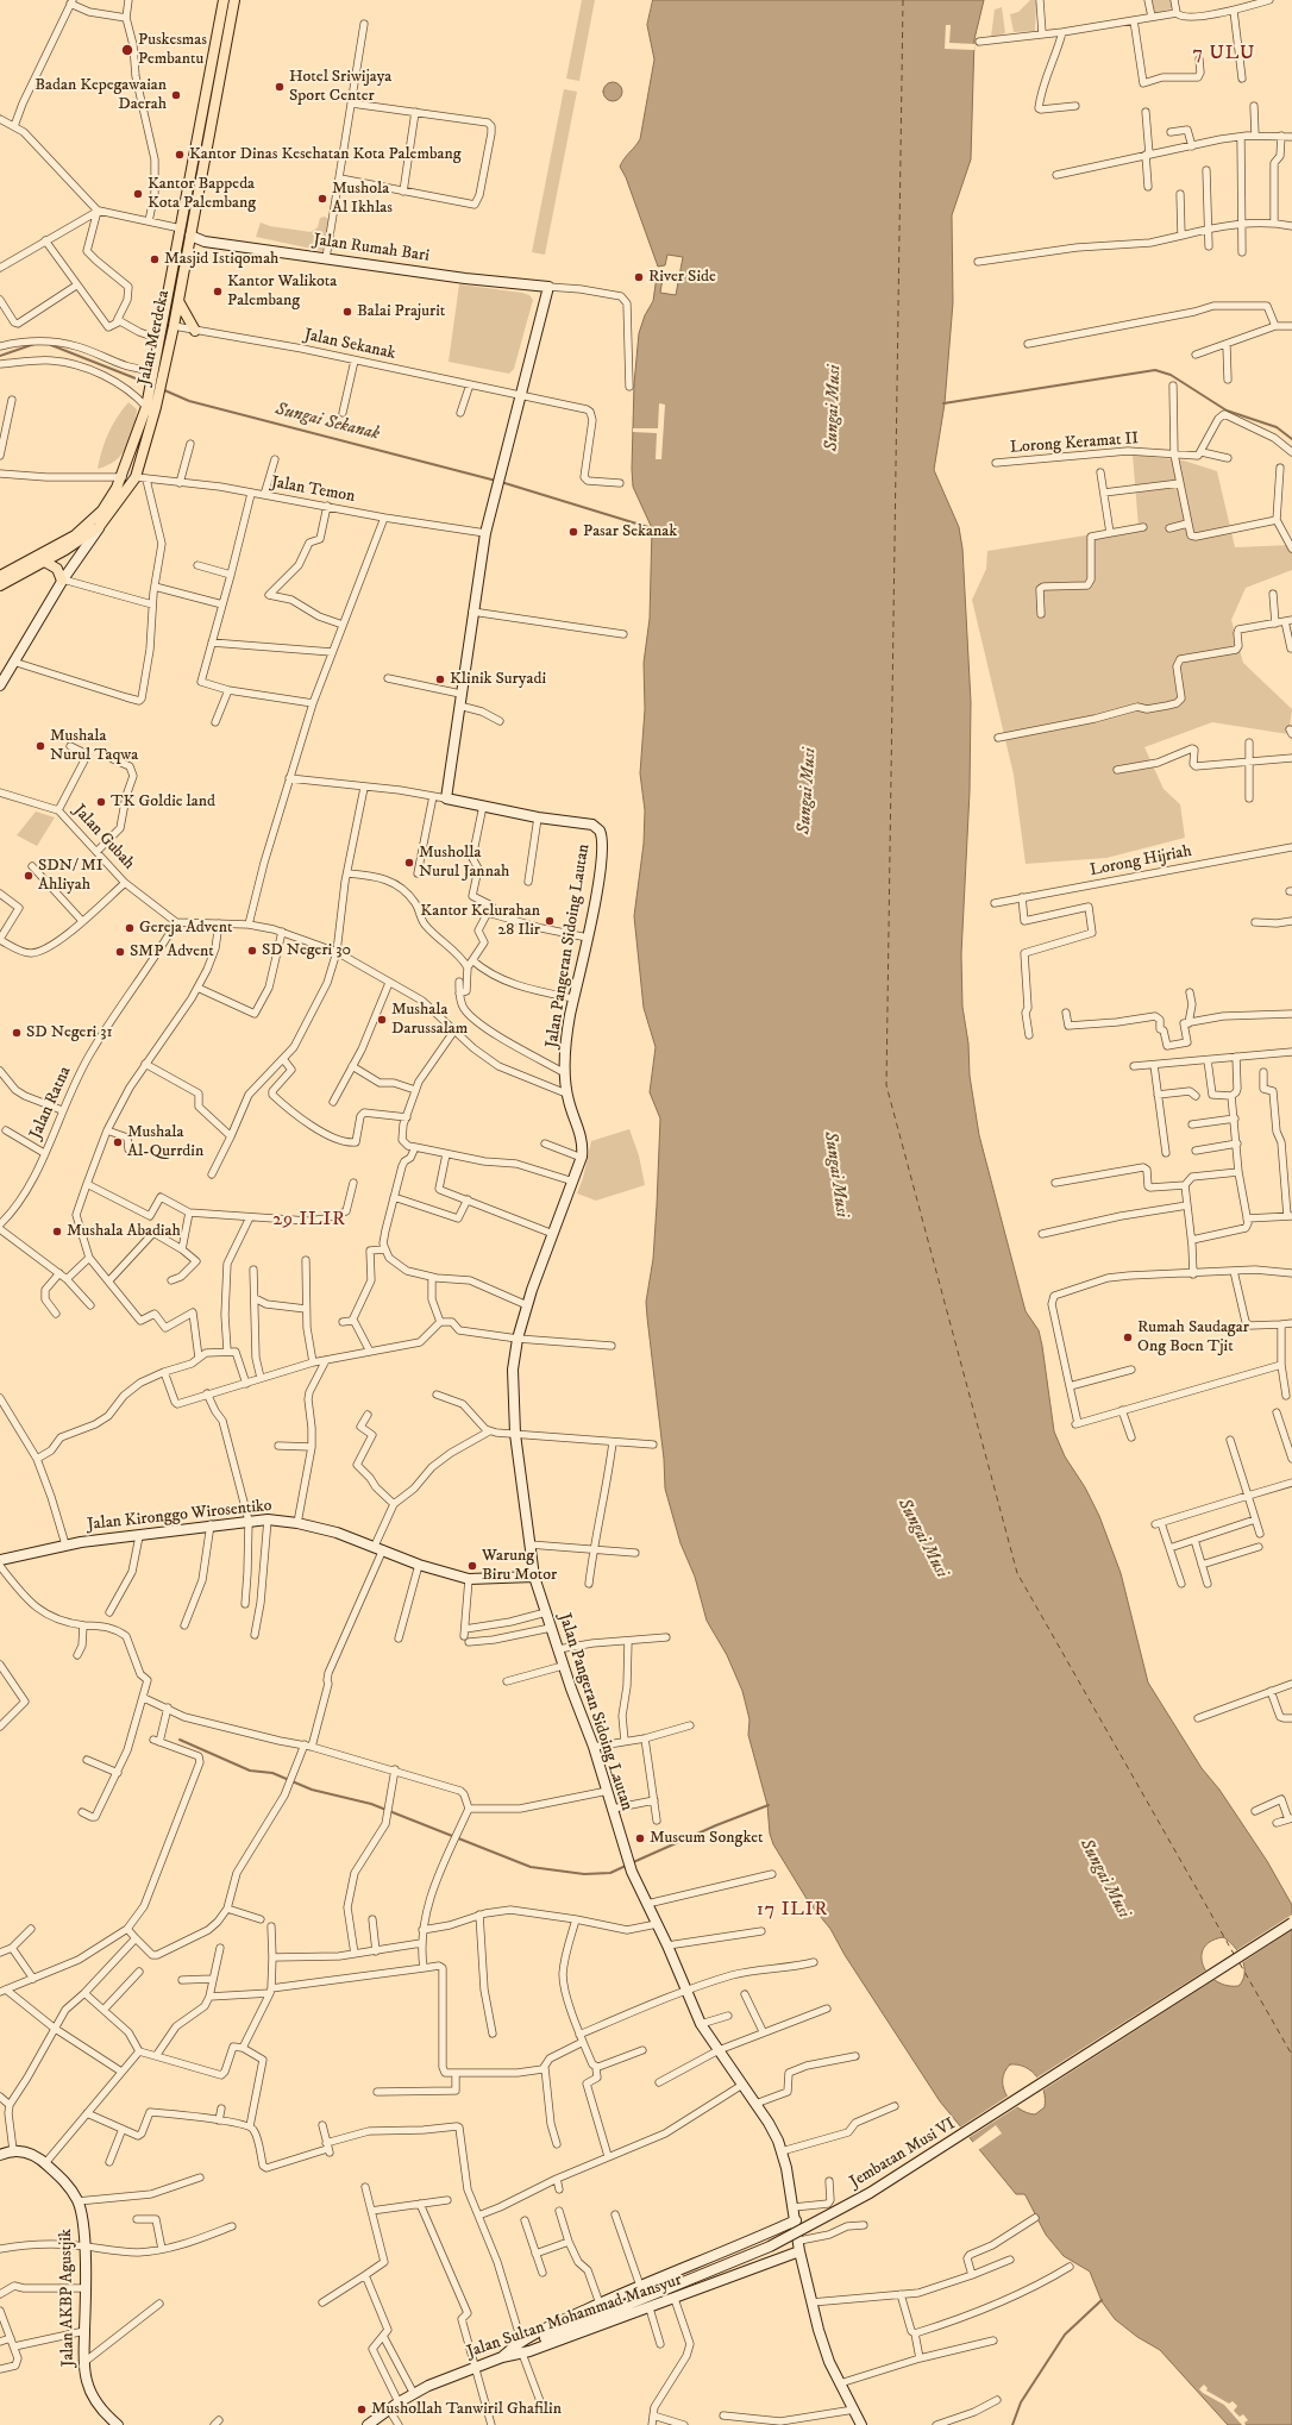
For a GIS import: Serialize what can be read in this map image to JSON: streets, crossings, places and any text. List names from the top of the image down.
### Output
{
  "streets": {
    "main road": ["Jalan Merdeka"],
    "street": [
      "Jalan Rumah Bari",
      "Jalan Sekanak",
      "Lorong Keramat II",
      "Jalan Temon",
      "Jalan Gubah",
      "Lorong Hijriah",
      "Jalan Pangeran Sidoing Lautan",
      "Jalan Ratna",
      "Jalan Kironggo Wirosentiko",
      "Jembatan Musi VI",
      "Jalan AKBP Agustjik",
      "Jalan Sultan Mohammad Mansyur"
    ]
  },
  "crossings": [
    ["Jalan Rumah Bari", "Jalan Merdeka"],
    ["Jalan Merdeka", "Jalan Sekanak"],
    ["Jalan Merdeka", "Jalan Temon"],
    ["Jalan Gubah", "Jalan Ratna"],
    ["Jalan Pangeran Sidoing Lautan", "Jalan Kironggo Wirosentiko"],
    ["Jembatan Musi VI", "Jalan Sultan Mohammad Mansyur"]
  ],
  "districts": ["7 ULU", "29 ILIR", "17 ILIR"],
  "water": ["Sungai Musi", "Sungai Sekanak"],
  "places": [
    "Puskesmas Pembantu",
    "Hotel Sriwijaya Sport Center",
    "Badan Kepegawaian Daerah",
    "Kantor Dinas Kesehatan Kota Palembang",
    "Kantor Bappeda Kota Palembang",
    "Mushola Al Ikhlas",
    "Masjid Istiqomah",
    "River Side",
    "Kantor Walikota Palembang",
    "Balai Prajurit",
    "Pasar Sekanak",
    "Klinik Suryadi",
    "Mushala Nurul Taqwa",
    "TK Goldie land",
    "Musholla Nurul Jannah",
    "SDN/ MI Ahliyah",
    "Kantor Kelurahan 28 Ilir",
    "Gereja Advent",
    "SD Negeri 30",
    "SMP Advent",
    "Mushala Darussalam",
    "SD Negeri 31",
    "Mushala Al-Qurrdin",
    "Mushala Abadiah",
    "Rumah Saudagar Ong Boen Tjit",
    "Warung Biru Motor",
    "Museum Songket",
    "Mushollah Tanwiril Ghafilin"
  ]
}
